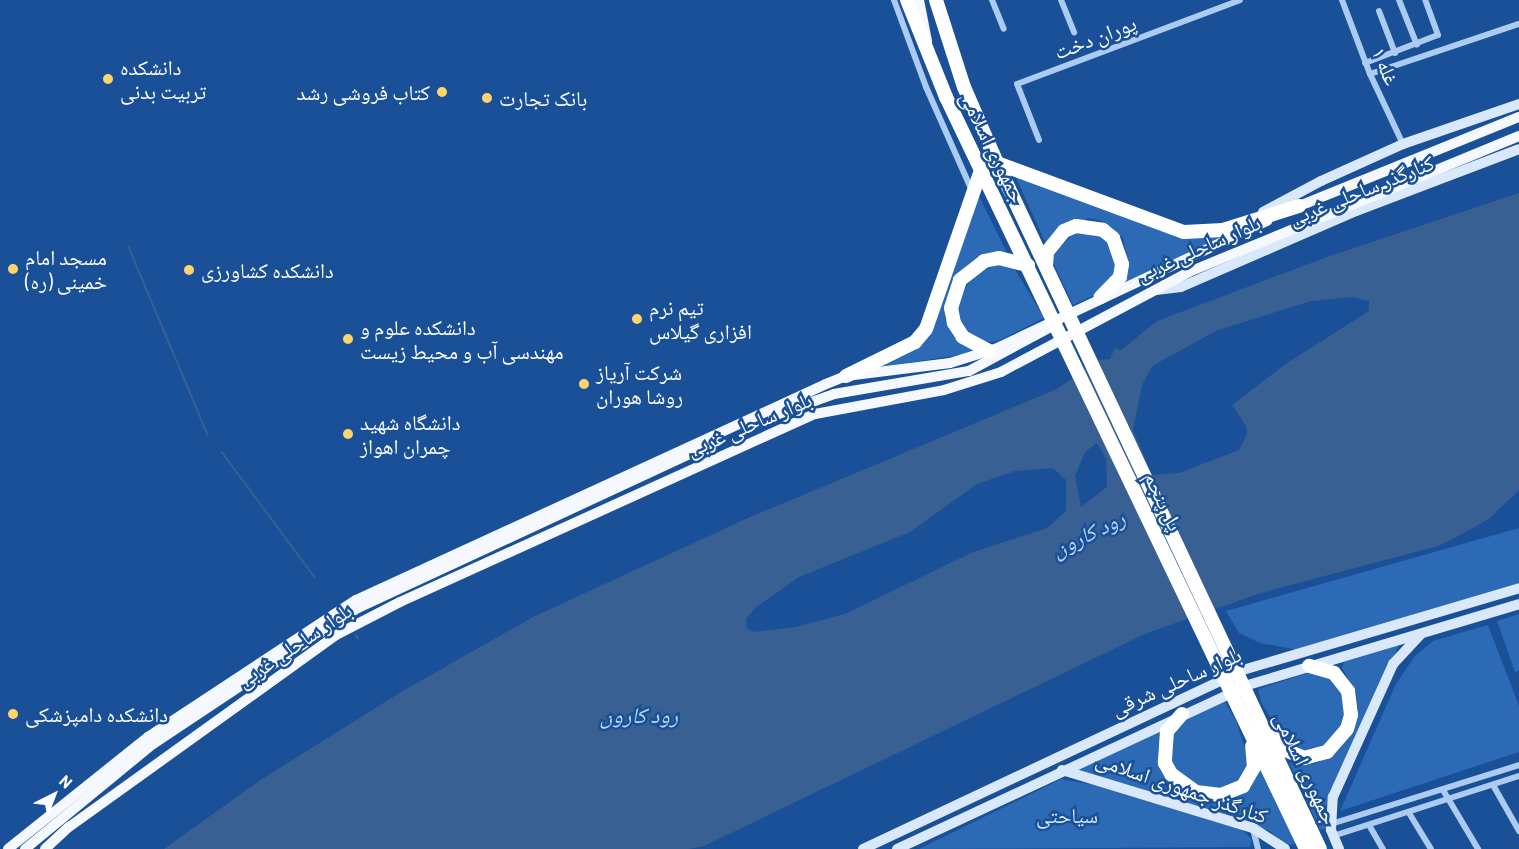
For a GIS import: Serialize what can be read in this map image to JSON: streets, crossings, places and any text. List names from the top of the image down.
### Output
{
  "streets": {
    "highway": ["جمهوری اسلامی", "پل پنجم"],
    "main road": [
      "کنارگذر ساحلی غربی",
      "بلوار ساحلی غربی",
      "بلوار ساحلی شرقی",
      "کنارگذر جمهوری اسلامی"
    ],
    "street": ["پوران دخت", "غله ۱"]
  },
  "crossings": [
    ["غله ۱", "کنارگذر ساحلی غربی"],
    ["جمهوری اسلامی", "پل پنجم"],
    ["کنارگذر ساحلی غربی", "بلوار ساحلی غربی"],
    ["بلوار ساحلی شرقی", "کنارگذر جمهوری اسلامی"]
  ],
  "water": ["رود کارون"],
  "parks": ["سیاحتی"],
  "places": [
    "دانشکده تربیت بدنی",
    "کتاب فروشی رشد",
    "بانک تجارت",
    "مسجد امام خمینی (ره)",
    "دانشکده کشاورزی",
    "تیم نرم افزاری گیلاس",
    "دانشکده علوم و مهندسی آب و محیط زیست",
    "شرکت آریاز روشا هوران",
    "دانشگاه شهید چمران اهواز",
    "دانشکده دامپزشکی"
  ],
  "north": "top right"
}
